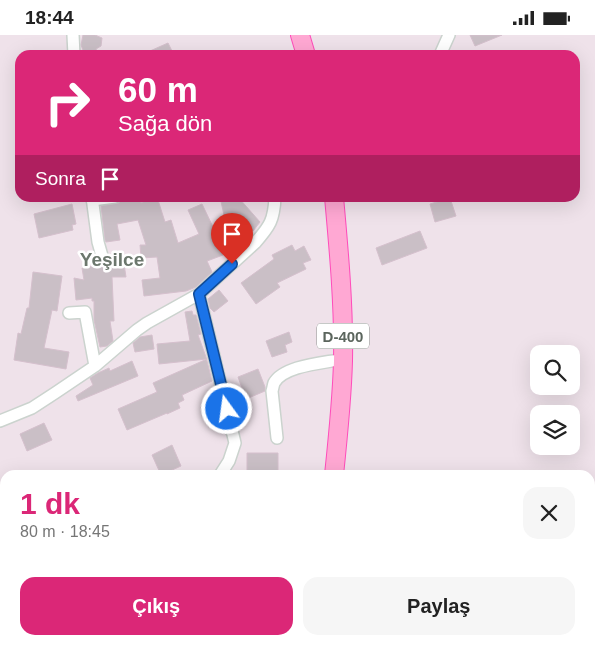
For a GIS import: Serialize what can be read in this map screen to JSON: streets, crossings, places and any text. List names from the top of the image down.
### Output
{
  "streets": {
    "main road": ["D-400"]
  },
  "districts": ["Yeşilce"],
  "page": {
    "status": "18:44",
    "turn": ["60 m", "Sağa dön"],
    "then": "Sonra",
    "heading": ["1 dk", "80 m · 18:45"],
    "buttons": ["Çıkış", "Paylaş"]
  }
}
